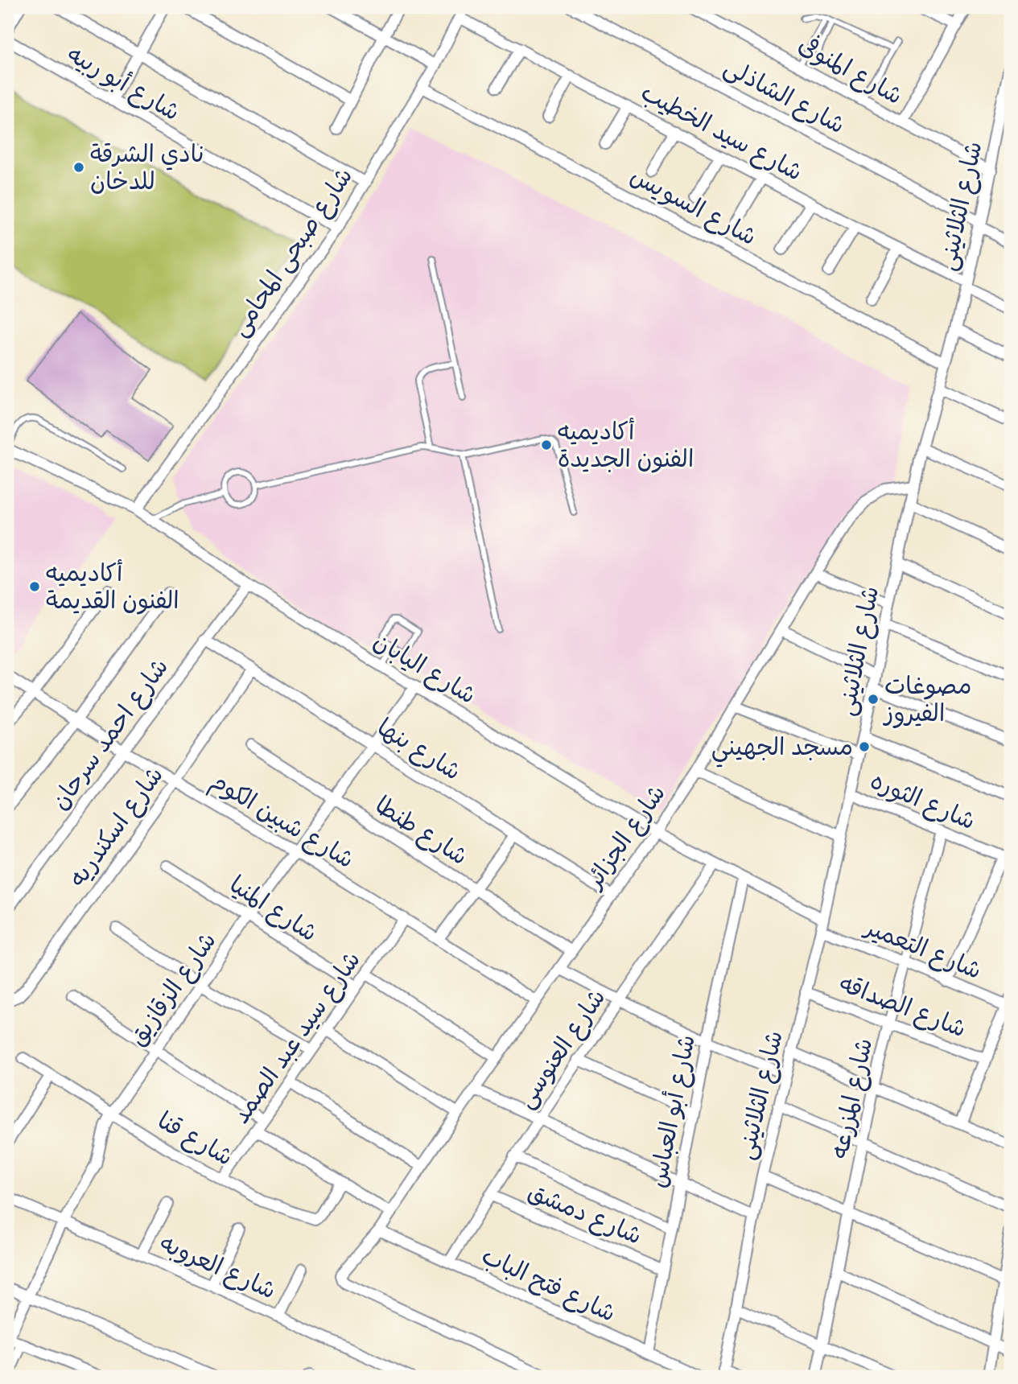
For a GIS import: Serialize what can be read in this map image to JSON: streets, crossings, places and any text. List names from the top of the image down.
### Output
{
  "streets": {
    "street": [
      "شارع المنوفى",
      "شارع أبو ربيه",
      "شارع الشاذلى",
      "شارع سيد الخطيب",
      "شارع السويس",
      "شارع الثلاثينى",
      "شارع صبحى المحامى",
      "شارع اليابان",
      "شارع احمد سرحان",
      "شارع بنها",
      "شارع الثوره",
      "شارع شبين الكوم",
      "شارع اسكندريه",
      "شارع طنطا",
      "شارع الجزائر",
      "شارع المنيا",
      "شارع التعمير",
      "شارع الزقازيق",
      "شارع الصداقه",
      "شارع سيد عبد الصمد",
      "شارع العنوسى",
      "شارع المزرعه",
      "شارع أبو العباس",
      "شارع قنا",
      "شارع دمشق",
      "شارع العروبه",
      "شارع فتح الباب"
    ]
  },
  "crossings": [
    ["شارع المنوفى", "شارع الثلاثينى"],
    ["شارع أبو ربيه", "شارع صبحى المحامى"],
    ["شارع الشاذلى", "شارع الثلاثينى"],
    ["شارع سيد الخطيب", "شارع الثلاثينى"],
    ["شارع سيد الخطيب", "شارع صبحى المحامى"],
    ["شارع السويس", "شارع الثلاثينى"],
    ["شارع السويس", "شارع صبحى المحامى"],
    ["شارع الثلاثينى", "شارع اليابان"],
    ["شارع الثلاثينى", "شارع الثوره"],
    ["شارع الثلاثينى", "شارع الجزائر"],
    ["شارع الثلاثينى", "شارع التعمير"],
    ["شارع الثلاثينى", "شارع الصداقه"],
    ["شارع صبحى المحامى", "شارع اليابان"],
    ["شارع اليابان", "شارع احمد سرحان"],
    ["شارع اليابان", "شارع الجزائر"],
    ["شارع اليابان", "شارع الزقازيق"],
    ["شارع اليابان", "شارع العنوسى"],
    ["شارع اليابان", "شارع أبو العباس"],
    ["شارع احمد سرحان", "شارع بنها"],
    ["شارع احمد سرحان", "شارع شبين الكوم"],
    ["شارع بنها", "شارع اسكندريه"],
    ["شارع بنها", "شارع الجزائر"],
    ["شارع بنها", "شارع الزقازيق"],
    ["شارع الثوره", "شارع المزرعه"],
    ["شارع شبين الكوم", "شارع اسكندريه"],
    ["شارع شبين الكوم", "شارع الجزائر"],
    ["شارع شبين الكوم", "شارع الزقازيق"],
    ["شارع شبين الكوم", "شارع سيد عبد الصمد"],
    ["شارع طنطا", "شارع الجزائر"],
    ["شارع طنطا", "شارع الزقازيق"],
    ["شارع الجزائر", "شارع فتح الباب"],
    ["شارع المنيا", "شارع الزقازيق"],
    ["شارع المنيا", "شارع سيد عبد الصمد"],
    ["شارع التعمير", "شارع المزرعه"],
    ["شارع الزقازيق", "شارع قنا"],
    ["شارع الزقازيق", "شارع العروبه"],
    ["شارع الصداقه", "شارع المزرعه"],
    ["شارع سيد عبد الصمد", "شارع قنا"],
    ["شارع العنوسى", "شارع دمشق"],
    ["شارع العنوسى", "شارع فتح الباب"],
    ["شارع أبو العباس", "شارع دمشق"],
    ["شارع أبو العباس", "شارع فتح الباب"]
  ],
  "places": [
    "نادي الشرقة للدخان",
    "أكاديميه الفنون الجديدة",
    "أكاديميه الفنون القديمة",
    "مصوغات الفيروز",
    "مسجد الجهيني"
  ]
}
